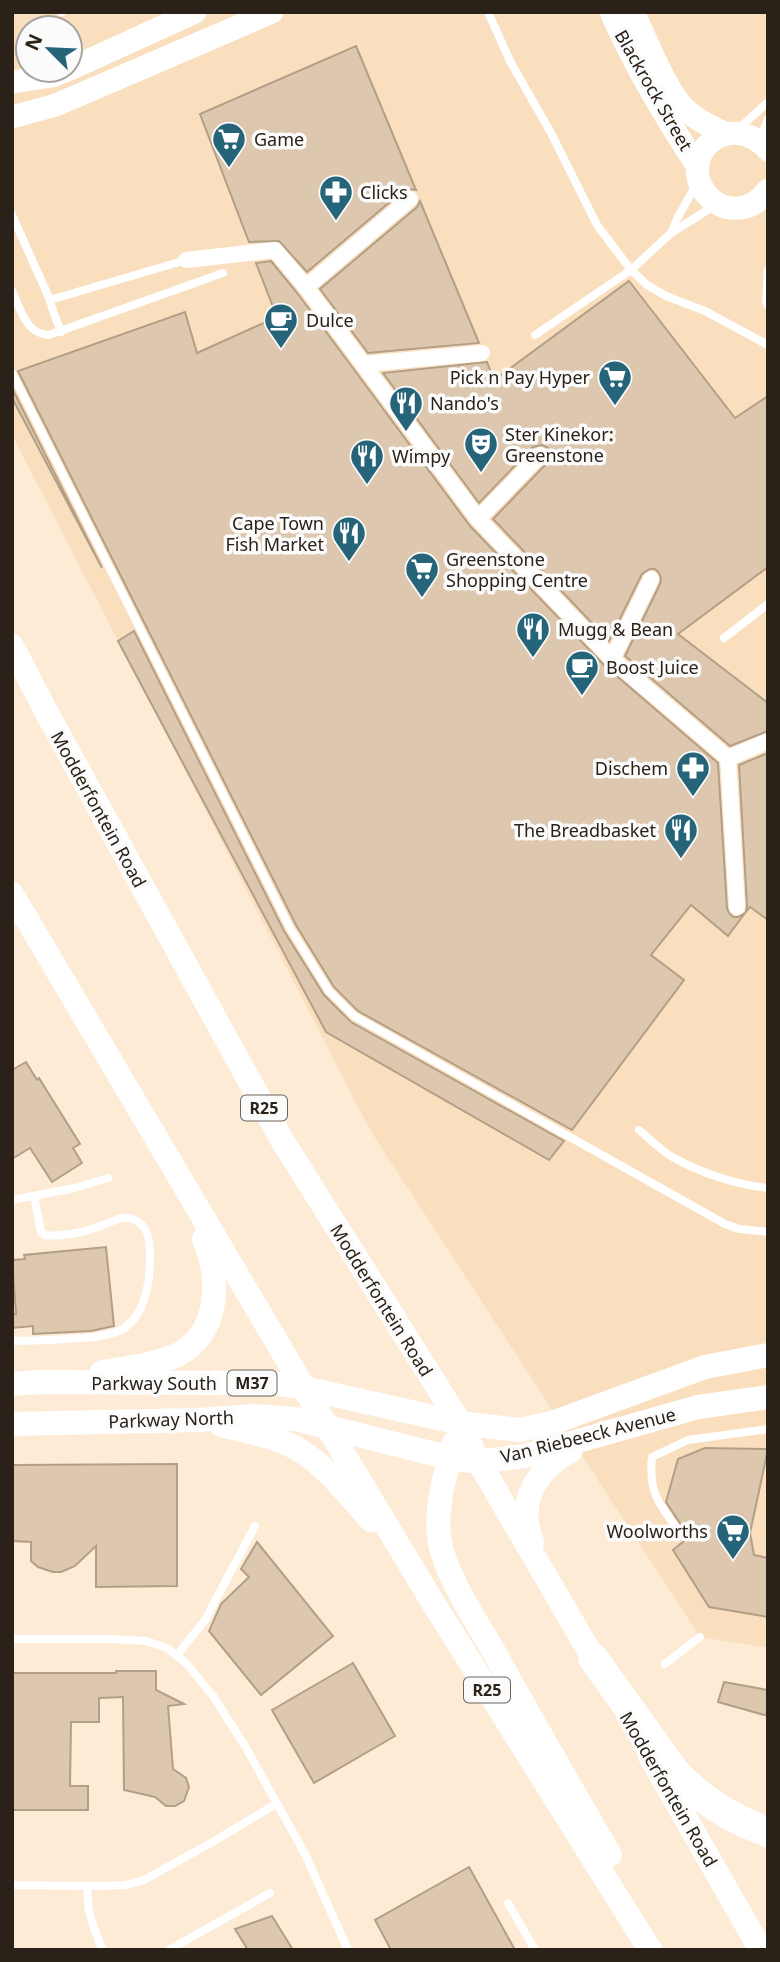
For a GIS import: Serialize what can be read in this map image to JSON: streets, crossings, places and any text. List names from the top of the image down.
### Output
{
  "streets": {
    "main road": [
      "Modderfontein Road",
      "R25",
      "Parkway South",
      "M37",
      "Parkway North",
      "Van Riebeeck Avenue"
    ],
    "street": ["Blackrock Street"]
  },
  "crossings": [
    ["Modderfontein Road", "Parkway South"],
    ["Modderfontein Road", "Van Riebeeck Avenue"],
    ["R25", "Parkway South"],
    ["R25", "Parkway North"],
    ["R25", "Van Riebeeck Avenue"],
    ["Parkway South", "Van Riebeeck Avenue"],
    ["Parkway North", "Van Riebeeck Avenue"]
  ],
  "places": {
    "supermarket": [
      "Game",
      "Pick n Pay Hyper",
      "Greenstone Shopping Centre",
      "Woolworths"
    ],
    "pharmacy": ["Clicks", "Dischem"],
    "cafe": ["Dulce", "Boost Juice"],
    "restaurant": [
      "Nando's",
      "Wimpy",
      "Cape Town Fish Market",
      "Mugg & Bean",
      "The Breadbasket"
    ],
    "theatre": ["Ster Kinekor: Greenstone"]
  },
  "north": "top left"
}
